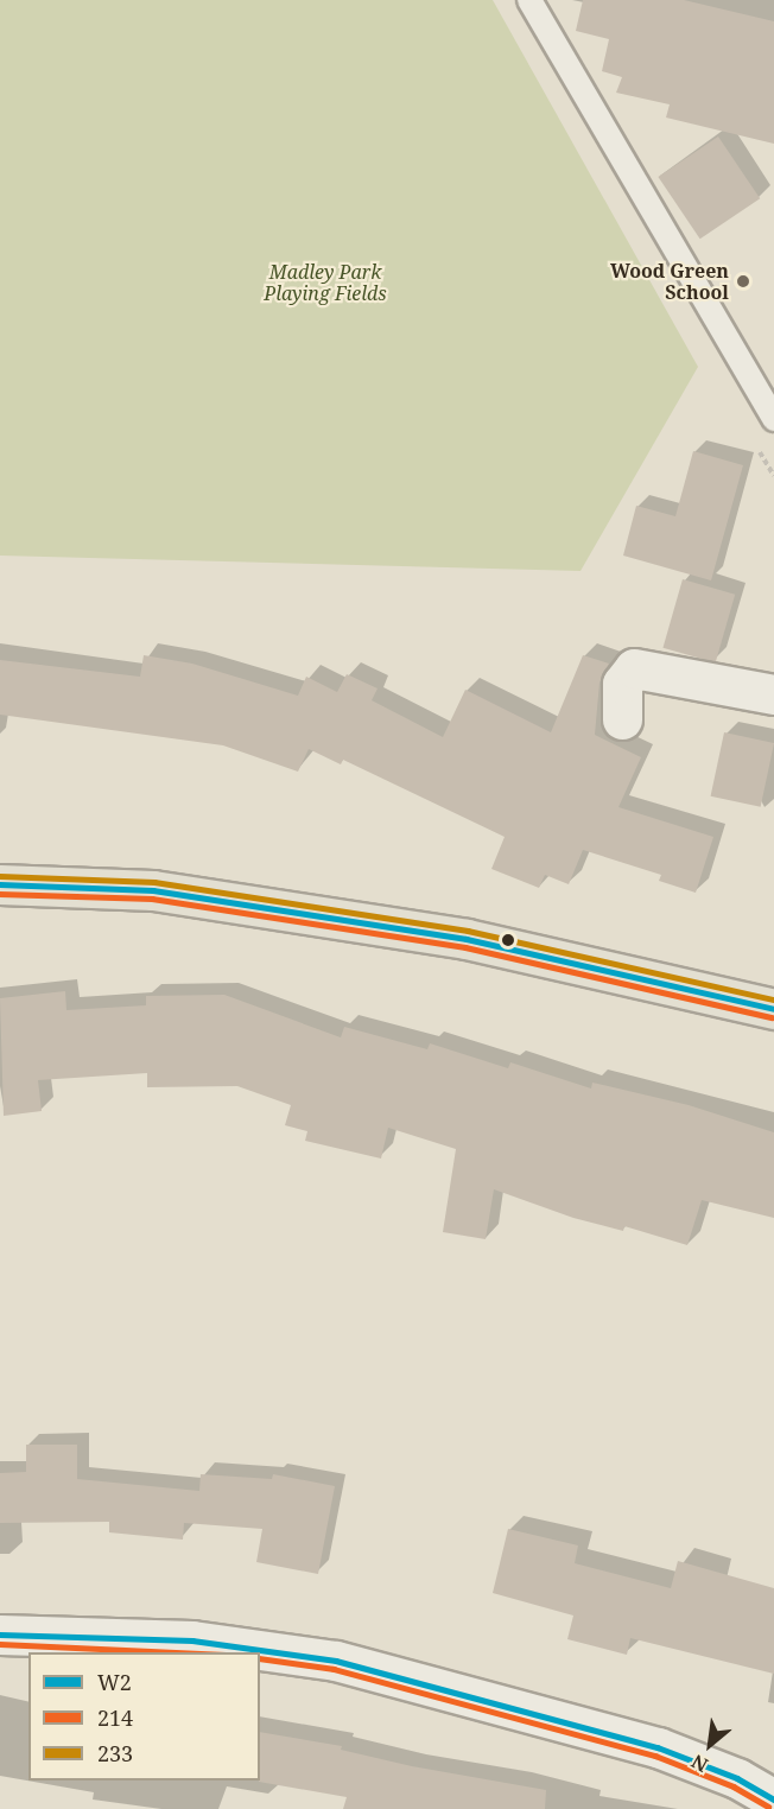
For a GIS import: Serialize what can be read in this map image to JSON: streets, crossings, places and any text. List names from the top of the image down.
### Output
{
  "parks": ["Madley Park Playing Fields"],
  "places": ["Wood Green School"],
  "lines": ["transit line 233", "transit line W2", "transit line 214"],
  "legend": ["W2", "214", "233"],
  "north": "bottom left"
}
